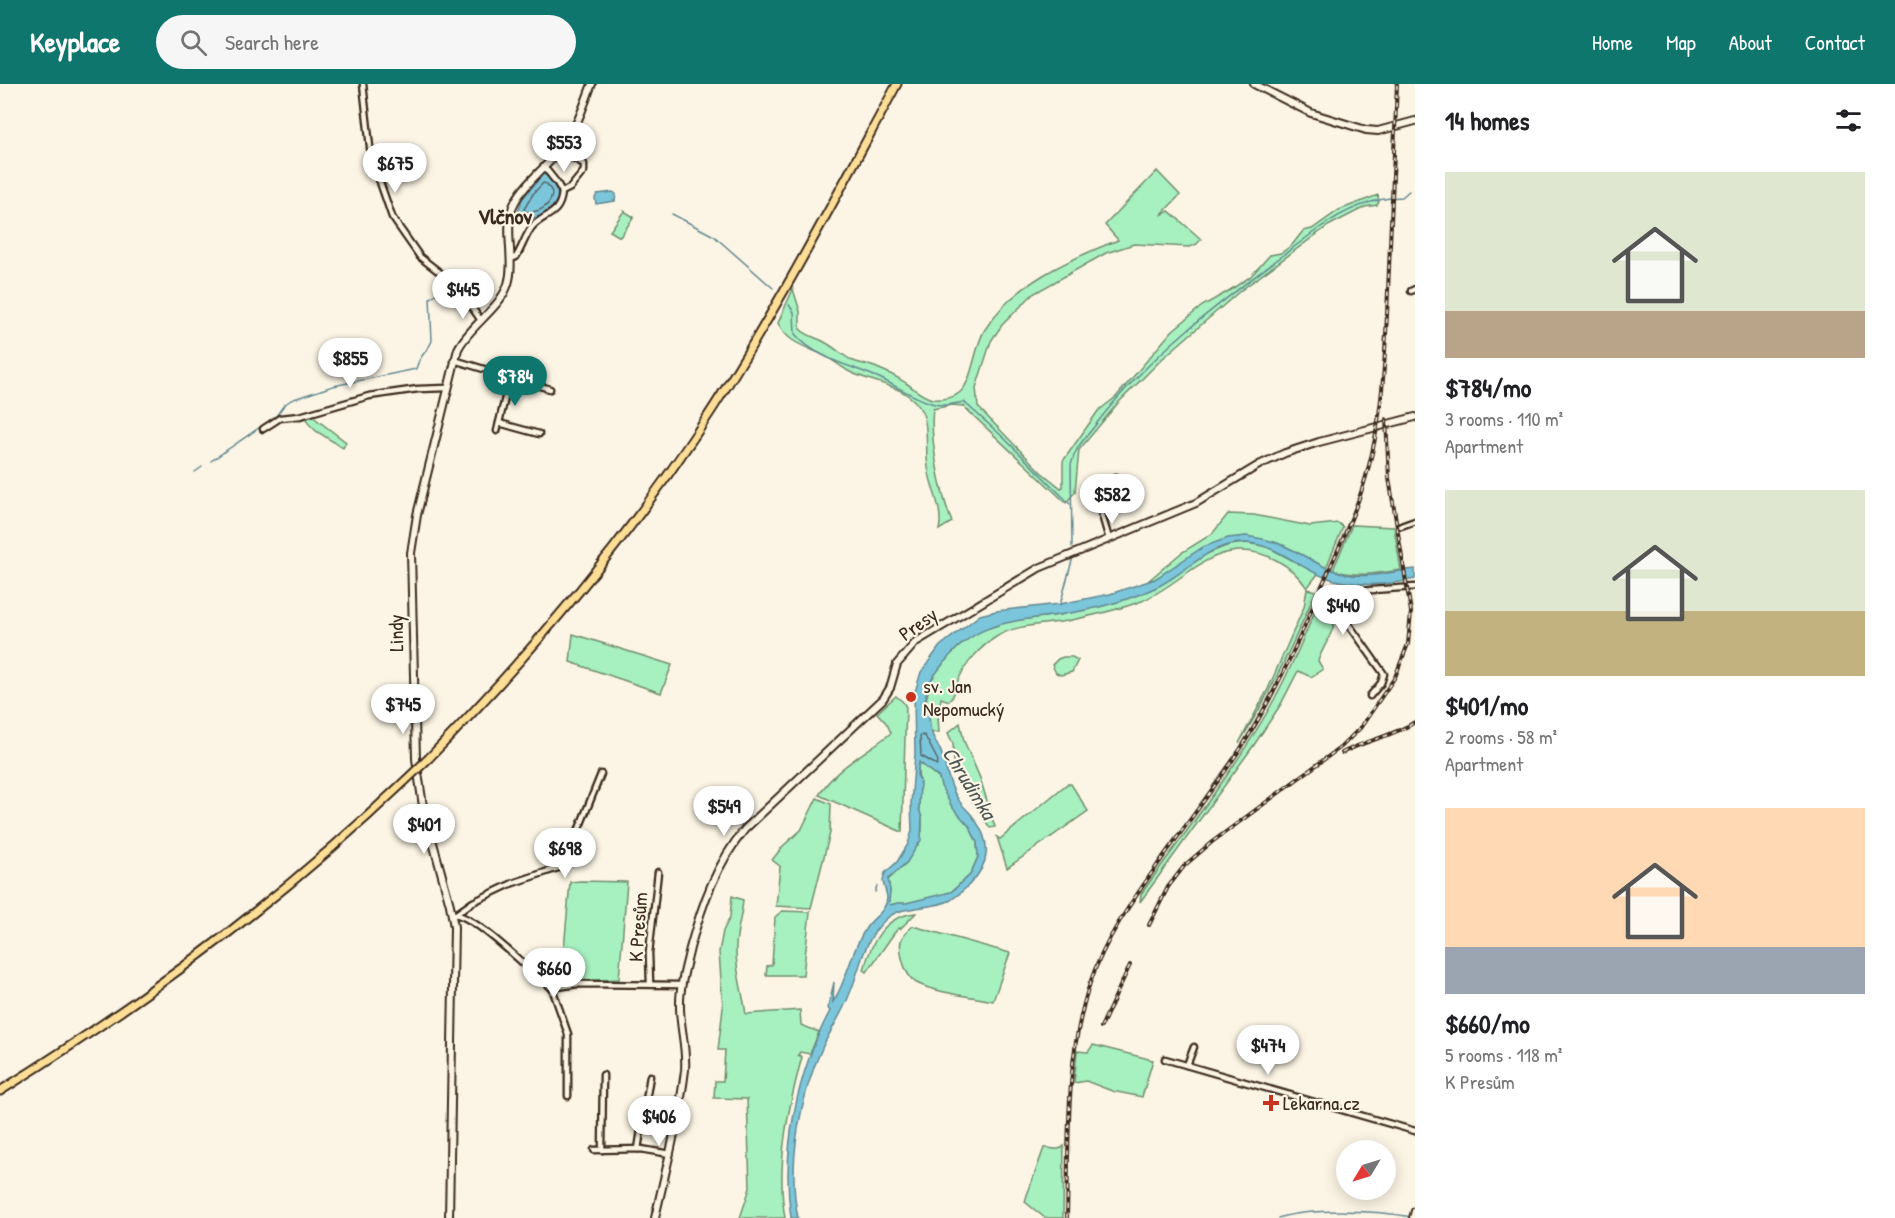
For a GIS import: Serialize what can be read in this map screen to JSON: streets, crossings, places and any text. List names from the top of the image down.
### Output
{
  "streets": {
    "street": ["Presy", "Lindy", "K Presům"]
  },
  "crossings": [
    ["Presy", "K Presům"]
  ],
  "districts": ["Vlčnov"],
  "water": ["Chrudimka"],
  "places": {
    "other": ["sv. Jan Nepomucký"],
    "health": ["Lekarna.cz"]
  },
  "north": "bottom left",
  "page": {
    "header": "Keyplace",
    "search": "Search here",
    "nav": [
      "Home",
      "Map",
      "About",
      "Contact"
    ],
    "heading": "14 homes",
    "price": [
      "$553",
      "$675",
      "$445",
      "$855",
      "$784",
      "$582",
      "$440",
      "$745",
      "$549",
      "$401",
      "$698",
      "$660",
      "$474",
      "$406"
    ],
    "list": [
      {
        "name": "$784/mo",
        "note": "3 rooms · 110 m² · Apartment"
      },
      {
        "name": "$401/mo",
        "note": "2 rooms · 58 m² · Apartment"
      },
      {
        "name": "$660/mo",
        "note": "5 rooms · 118 m² · K Presům"
      }
    ]
  }
}
